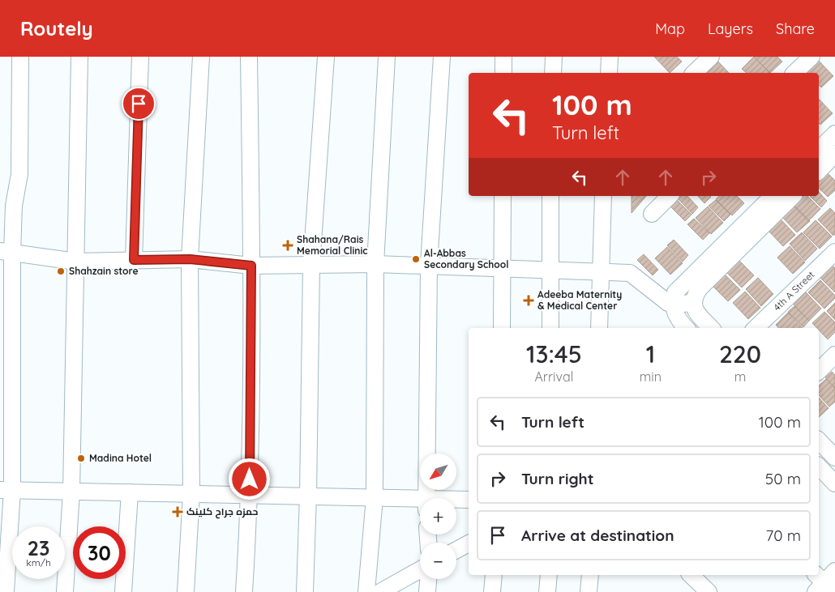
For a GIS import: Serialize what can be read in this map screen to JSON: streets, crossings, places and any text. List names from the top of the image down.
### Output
{
  "streets": {
    "street": ["4th A Street"]
  },
  "places": {
    "health": ["Shahana/Rais Memorial Clinic", "Adeeba Maternity & Medical Center", "حمزہ جراح کلینک"],
    "other": ["Al-Abbas Secondary School", "Shahzain store", "Madina Hotel"]
  },
  "north": "bottom left",
  "page": {
    "header": "Routely",
    "nav": ["Map", "Layers", "Share"],
    "turn": ["100 m", "Turn left"],
    "eta": [
      "13:45",
      "Arrival",
      "1",
      "min",
      "220",
      "m"
    ],
    "list": [
      {
        "name": "Turn left",
        "value": "100 m"
      },
      {
        "name": "Turn right",
        "value": "50 m"
      },
      {
        "name": "Arrive at destination",
        "value": "70 m"
      }
    ],
    "map_buttons": ["+", "−"],
    "speed": "23 km/h",
    "limit": "30"
  }
}
